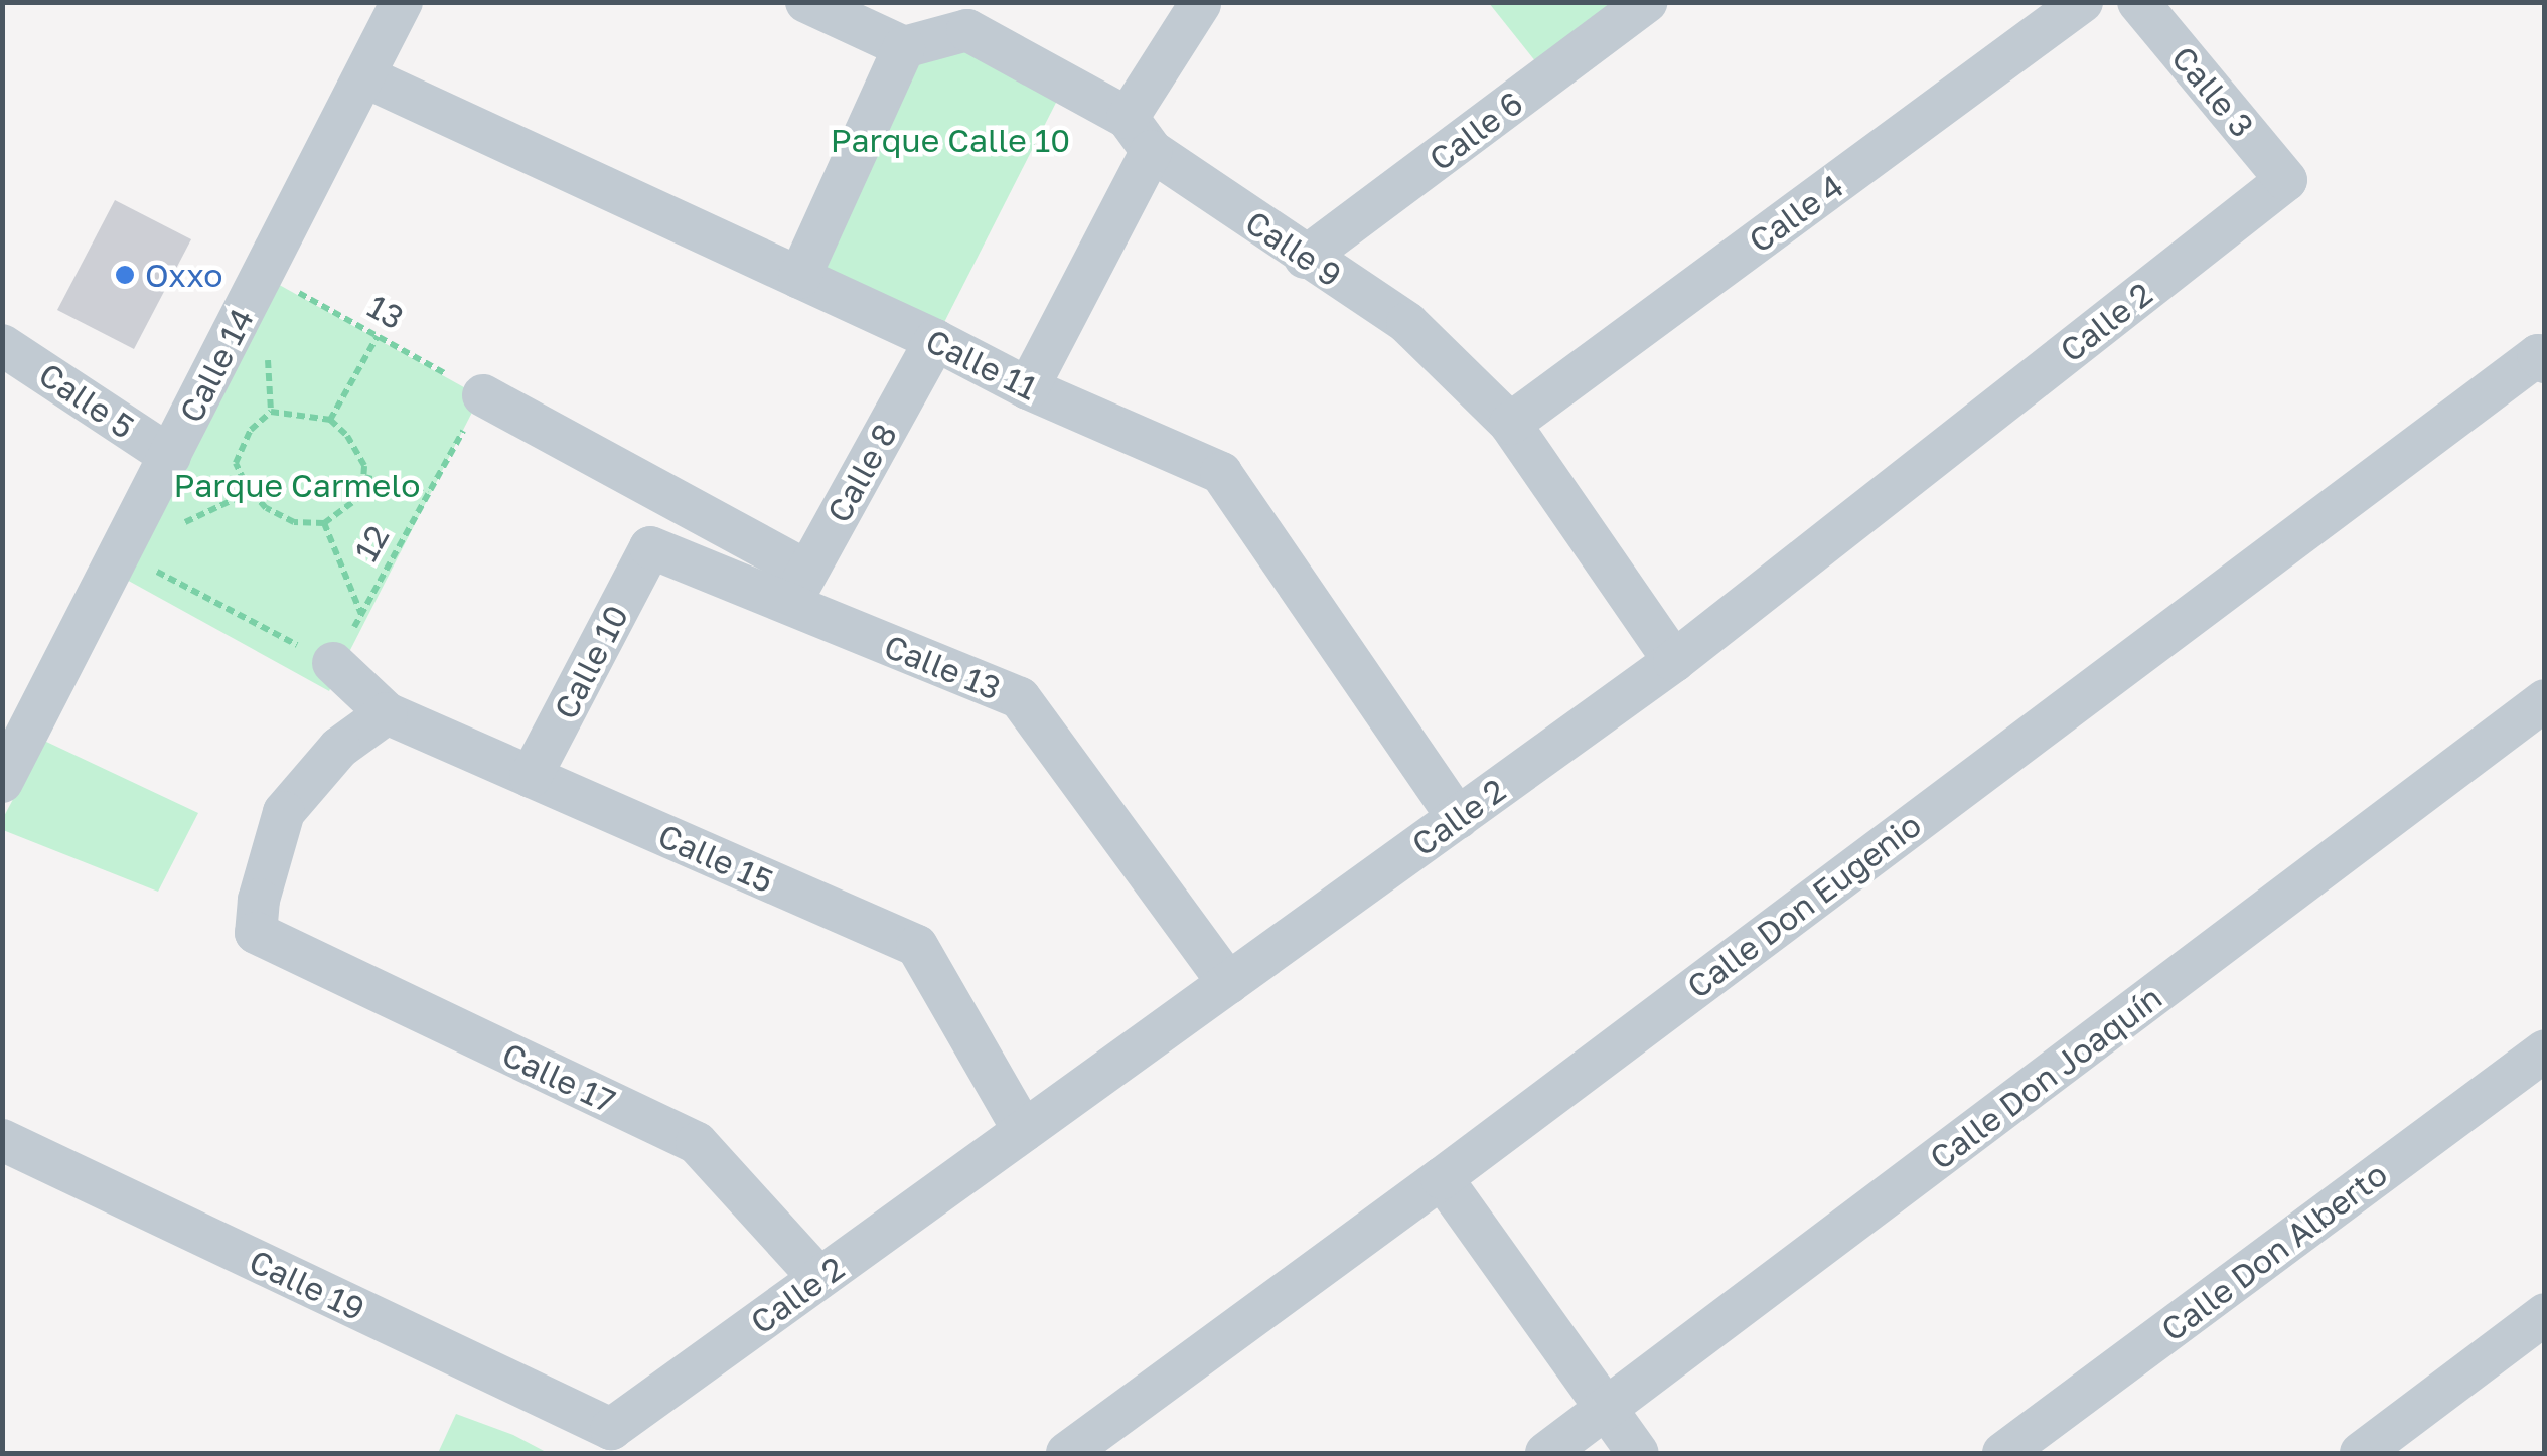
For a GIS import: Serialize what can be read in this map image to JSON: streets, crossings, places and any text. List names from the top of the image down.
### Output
{
  "streets": {
    "street": [
      "Calle 3",
      "Calle 6",
      "Calle 4",
      "Calle 9",
      "Calle 2",
      "Calle 11",
      "Calle 14",
      "Calle 5",
      "Calle 8",
      "Calle 10",
      "Calle 13",
      "Calle 15",
      "Calle Don Eugenio",
      "Calle 17",
      "Calle Don Joaquín",
      "Calle Don Alberto",
      "Calle 19"
    ],
    "path": ["13", "12"]
  },
  "crossings": [
    ["Calle 3", "Calle 2"],
    ["Calle 6", "Calle 9"],
    ["Calle 4", "Calle 9"],
    ["Calle 9", "Calle 2"],
    ["13", "Calle 14"],
    ["13", "12"],
    ["13", "Calle 13"],
    ["Calle 2", "Calle 11"],
    ["Calle 2", "Calle 13"],
    ["Calle 2", "Calle 15"],
    ["Calle 2", "Calle 17"],
    ["Calle 2", "Calle 19"],
    ["Calle 11", "Calle 14"],
    ["Calle 11", "Calle 8"],
    ["Calle 14", "Calle 5"],
    ["Calle 8", "Calle 13"],
    ["12", "Calle 13"],
    ["12", "Calle 15"],
    ["Calle 10", "Calle 13"],
    ["Calle 10", "Calle 15"],
    ["Calle 15", "Calle 17"]
  ],
  "parks": ["Parque Calle 10", "Parque Carmelo"],
  "places": ["Oxxo"]
}
